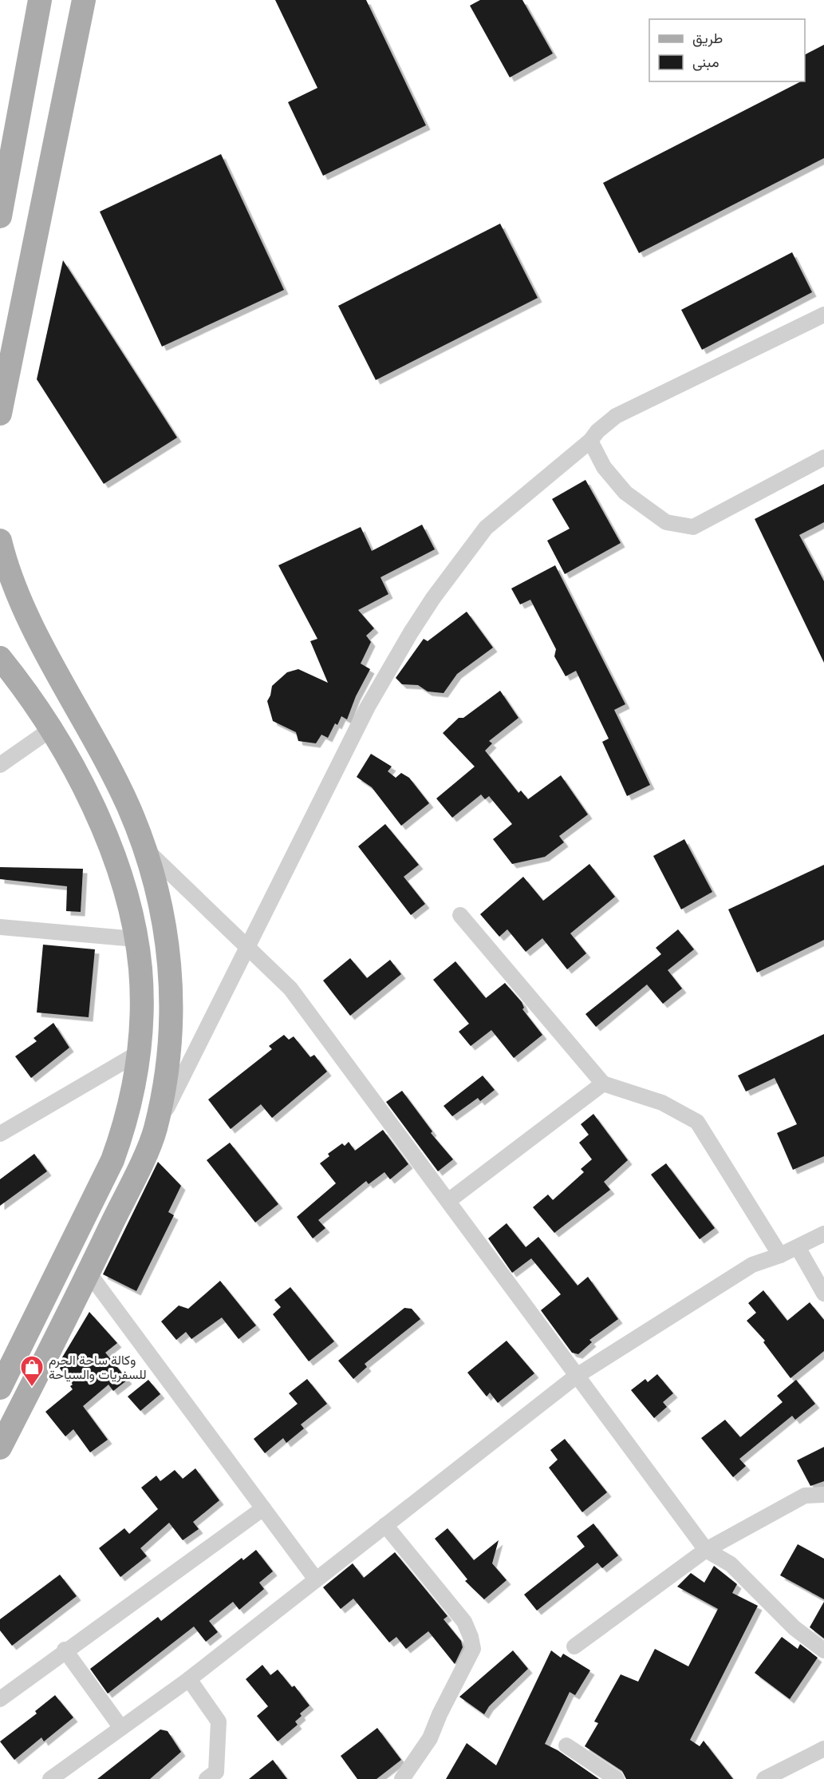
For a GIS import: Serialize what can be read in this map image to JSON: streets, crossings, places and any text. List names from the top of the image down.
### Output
{
  "places": {
    "shop": ["وكالة ساحة الحرم للسفريات والسياحة"]
  },
  "legend": ["طريق", "مبنى"]
}
